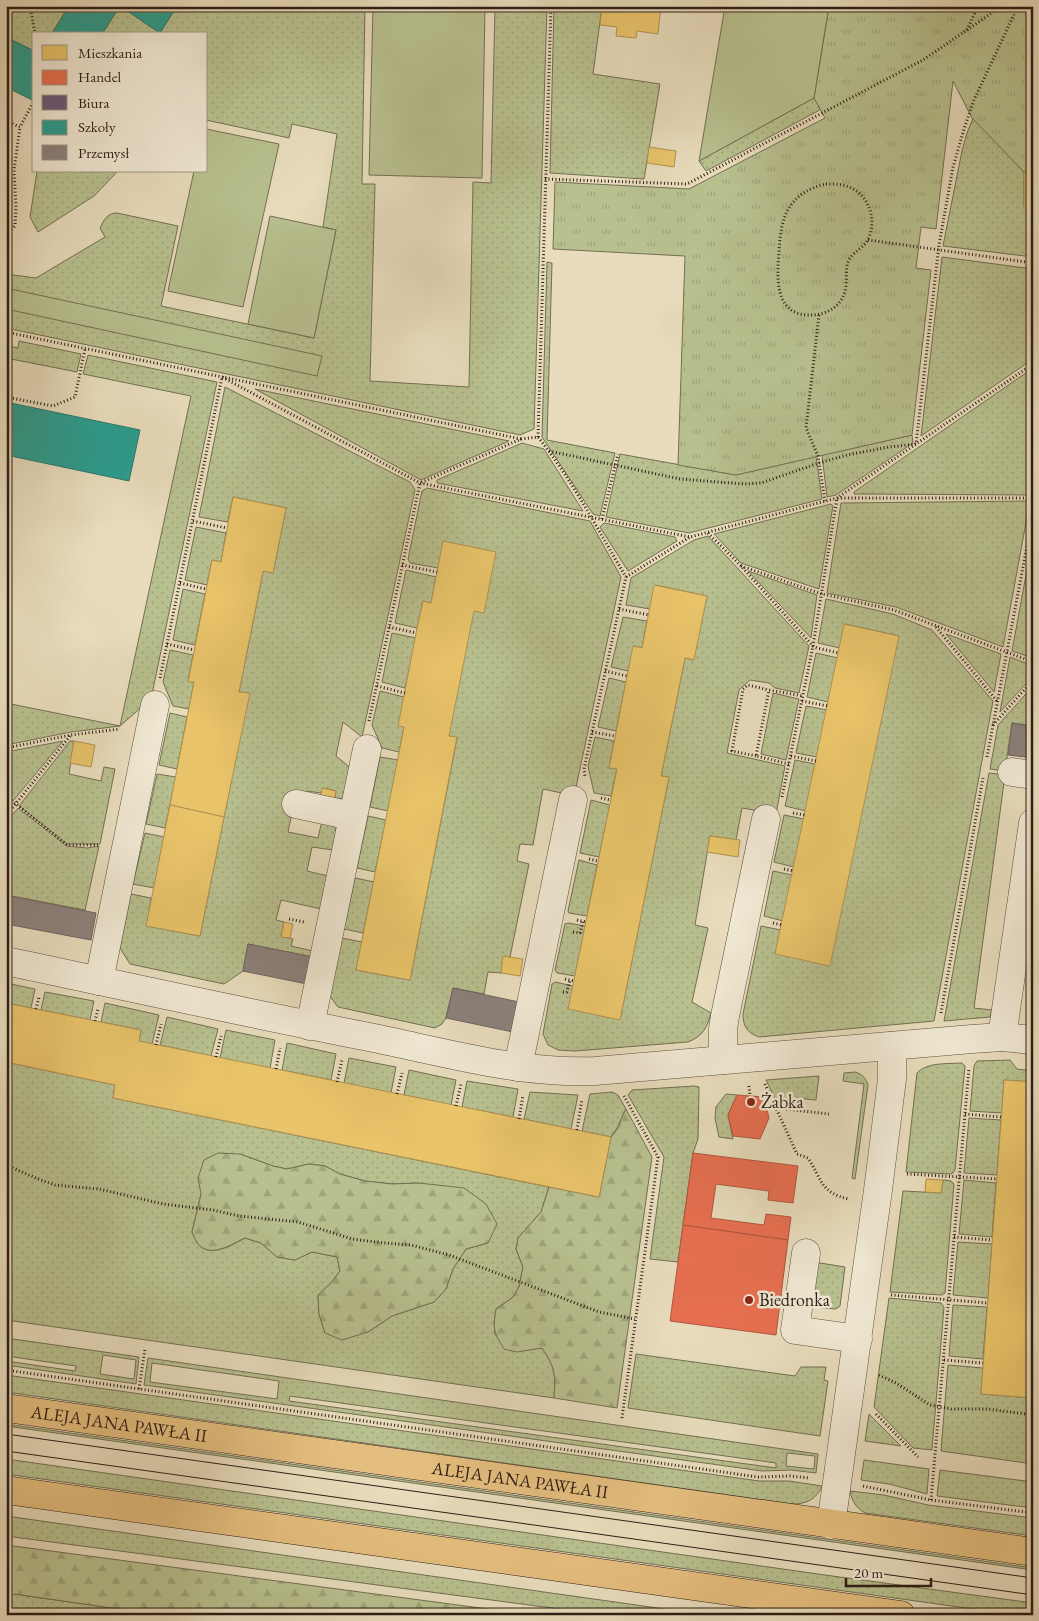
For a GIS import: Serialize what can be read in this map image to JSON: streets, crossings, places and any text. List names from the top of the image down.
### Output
{
  "streets": {
    "main road": ["ALEJA JANA PAWŁA II"]
  },
  "places": ["Żabka", "Biedronka"],
  "legend": [
    "Mieszkania",
    "Handel",
    "Biura",
    "Szkoły",
    "Przemysł"
  ],
  "scale_bar": "20 m"
}
